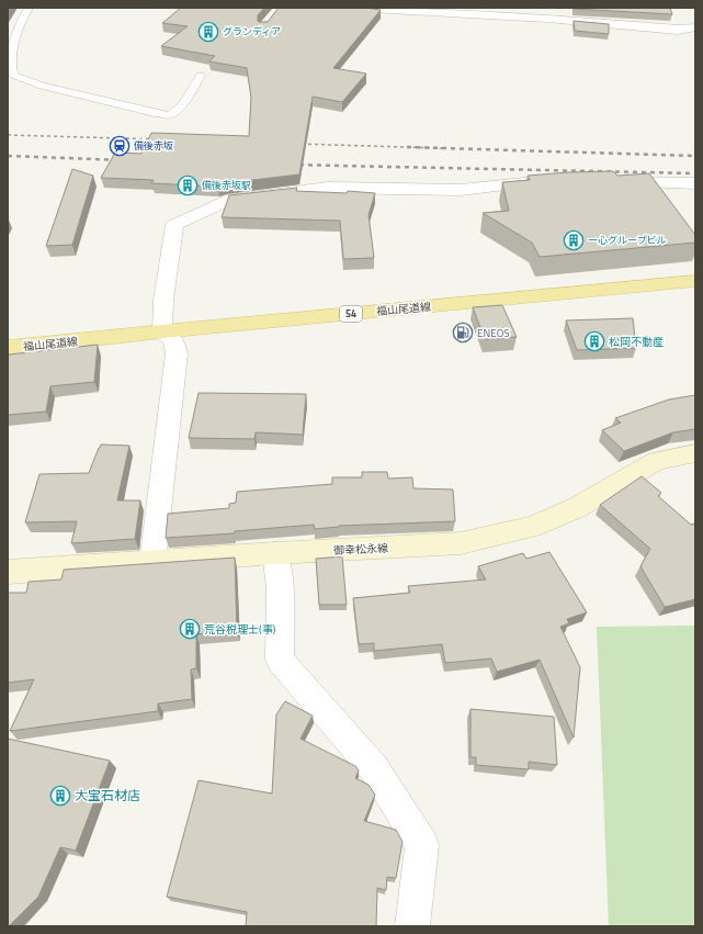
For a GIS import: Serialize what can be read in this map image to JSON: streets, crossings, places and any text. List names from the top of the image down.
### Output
{
  "streets": {
    "main road": ["福山尾道線", "54", "御幸松永線"]
  },
  "places": {
    "building": [
      "グランディア",
      "備後赤坂駅",
      "一心グループビル",
      "松岡不動産",
      "荒谷税理士(事)",
      "大宝石材店"
    ],
    "station": ["備後赤坂"],
    "fuel station": ["ENEOS"]
  }
}
